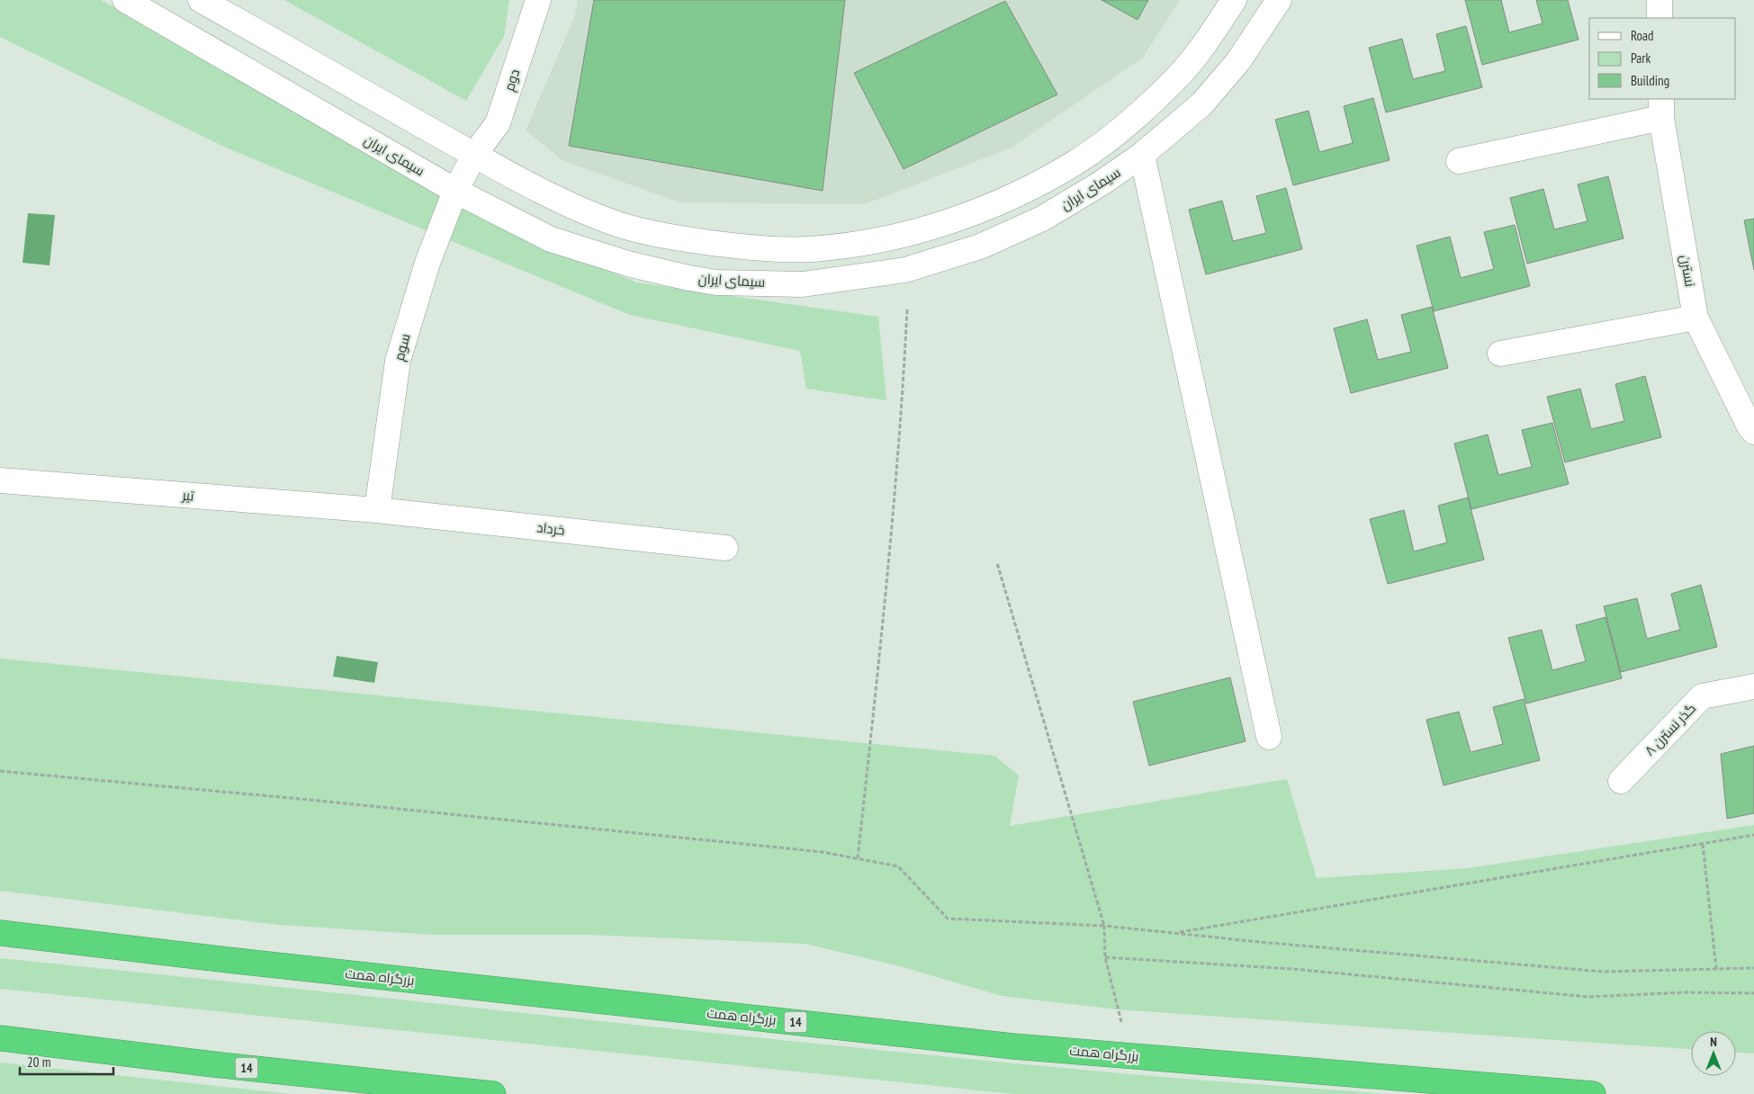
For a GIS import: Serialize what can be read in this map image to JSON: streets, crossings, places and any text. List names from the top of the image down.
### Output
{
  "streets": {
    "highway": ["بزرگراه همت", "14"],
    "street": [
      "دوم",
      "سیمای ایران",
      "نسترن",
      "سوم",
      "تیر",
      "خرداد",
      "گذر نسترن ۸"
    ]
  },
  "crossings": [
    ["دوم", "سیمای ایران"],
    ["دوم", "سوم"],
    ["سیمای ایران", "سوم"],
    ["سوم", "تیر"],
    ["سوم", "خرداد"],
    ["تیر", "خرداد"]
  ],
  "legend": ["Road", "Park", "Building"],
  "scale_bar": "20 m",
  "north": "top"
}
